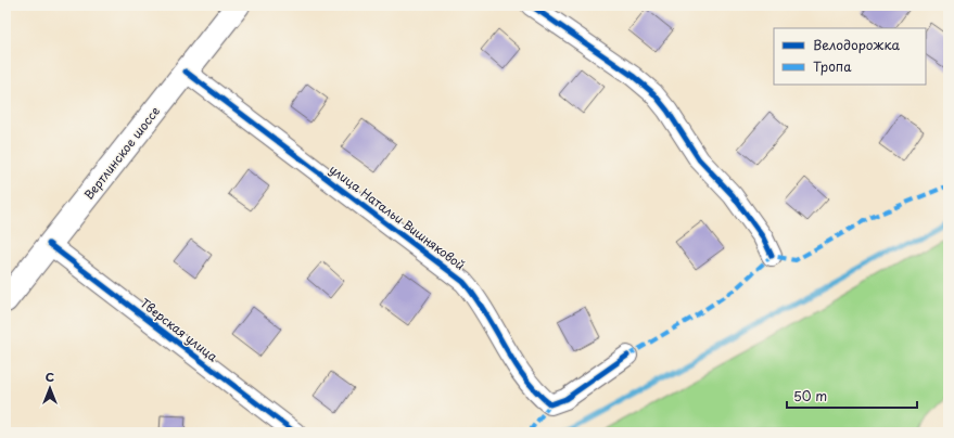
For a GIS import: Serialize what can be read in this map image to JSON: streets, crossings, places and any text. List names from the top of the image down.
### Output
{
  "streets": {
    "main road": ["Вертлинское шоссе"],
    "street": ["улица Натальи Вишняковой", "Тверская улица"]
  },
  "crossings": [
    ["Вертлинское шоссе", "улица Натальи Вишняковой"],
    ["Вертлинское шоссе", "Тверская улица"]
  ],
  "legend": ["Велодорожка", "Тропа"],
  "scale_bar": "50 m",
  "north": "top"
}
